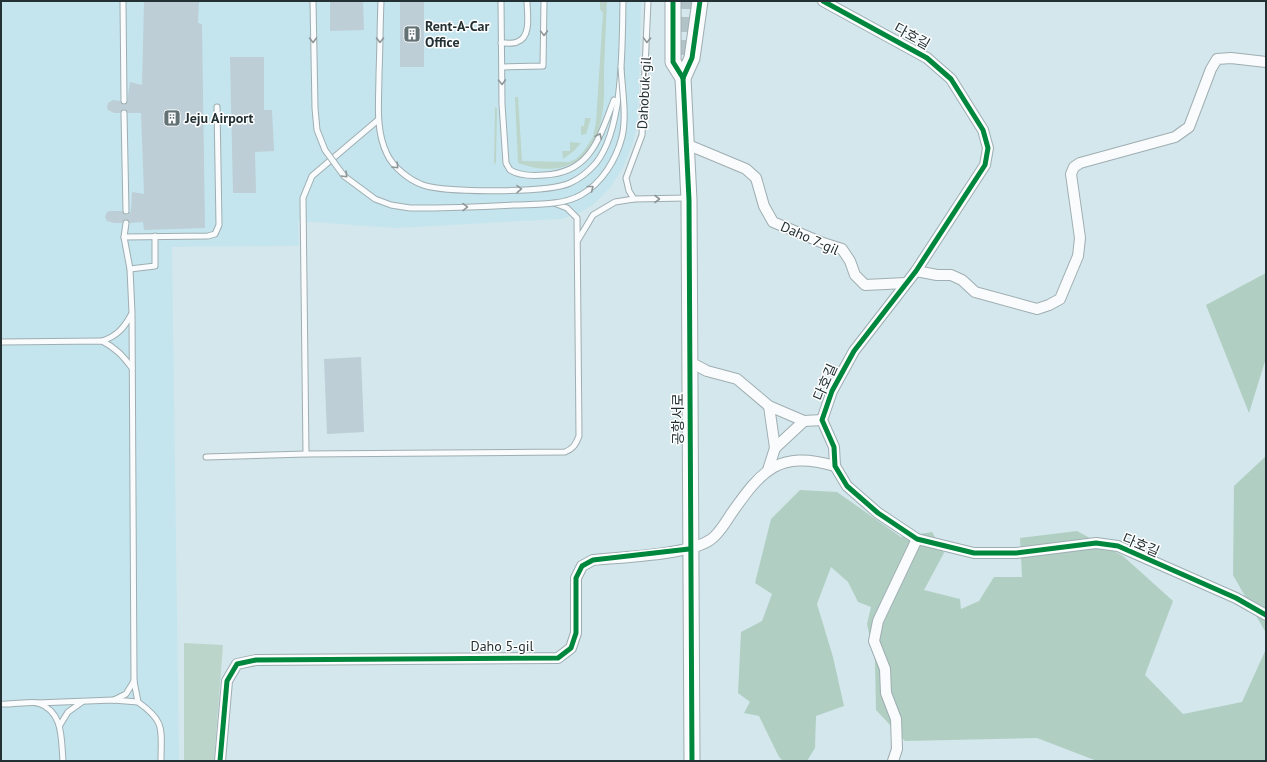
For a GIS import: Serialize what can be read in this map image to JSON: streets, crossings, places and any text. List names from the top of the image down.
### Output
{
  "streets": {
    "street": [
      "다호길",
      "Daho 7-gil",
      "공항서로",
      "Daho 5-gil"
    ],
    "lane": ["Dahobuk-gil"]
  },
  "crossings": [
    ["다호길", "Daho 7-gil"],
    ["Daho 7-gil", "공항서로"],
    ["공항서로", "Daho 5-gil"]
  ],
  "places": {
    "building": ["Rent-A-Car Office", "Jeju Airport"]
  }
}
